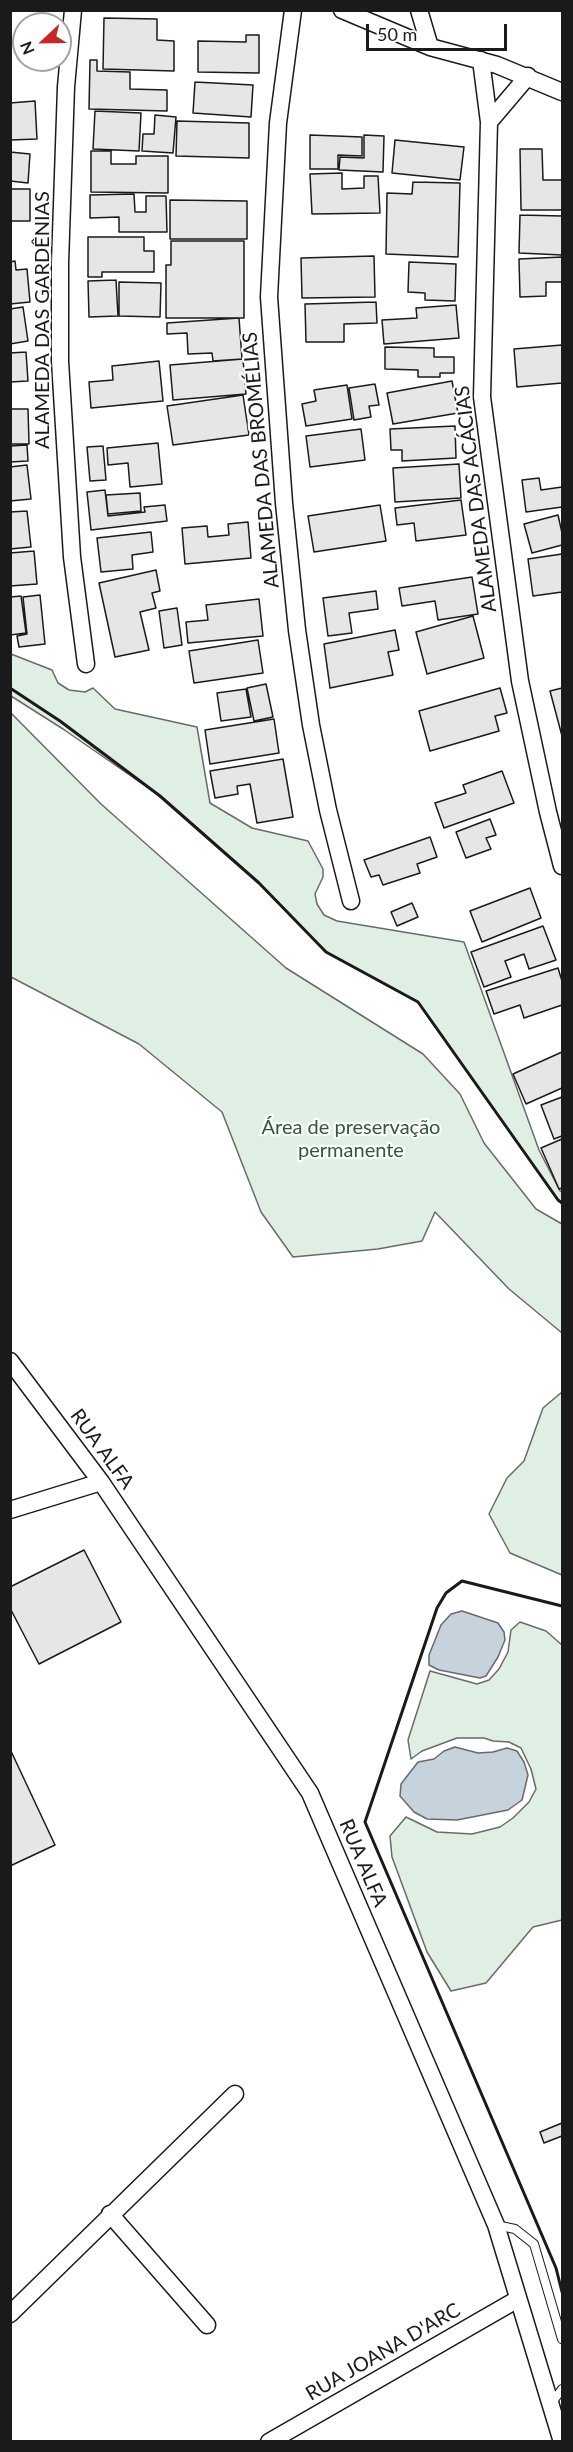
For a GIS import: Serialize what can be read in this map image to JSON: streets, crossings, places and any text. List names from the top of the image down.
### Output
{
  "streets": {
    "street": [
      "ALAMEDA DAS GARDÊNIAS",
      "ALAMEDA DAS BROMÉLIAS",
      "ALAMEDA DAS ACÁCIAS",
      "RUA ALFA",
      "RUA JOANA D'ARC"
    ]
  },
  "crossings": [
    ["RUA ALFA", "RUA JOANA D'ARC"]
  ],
  "parks": ["Área de preservação permanente"],
  "scale_bar": "50 m",
  "north": "left"
}
